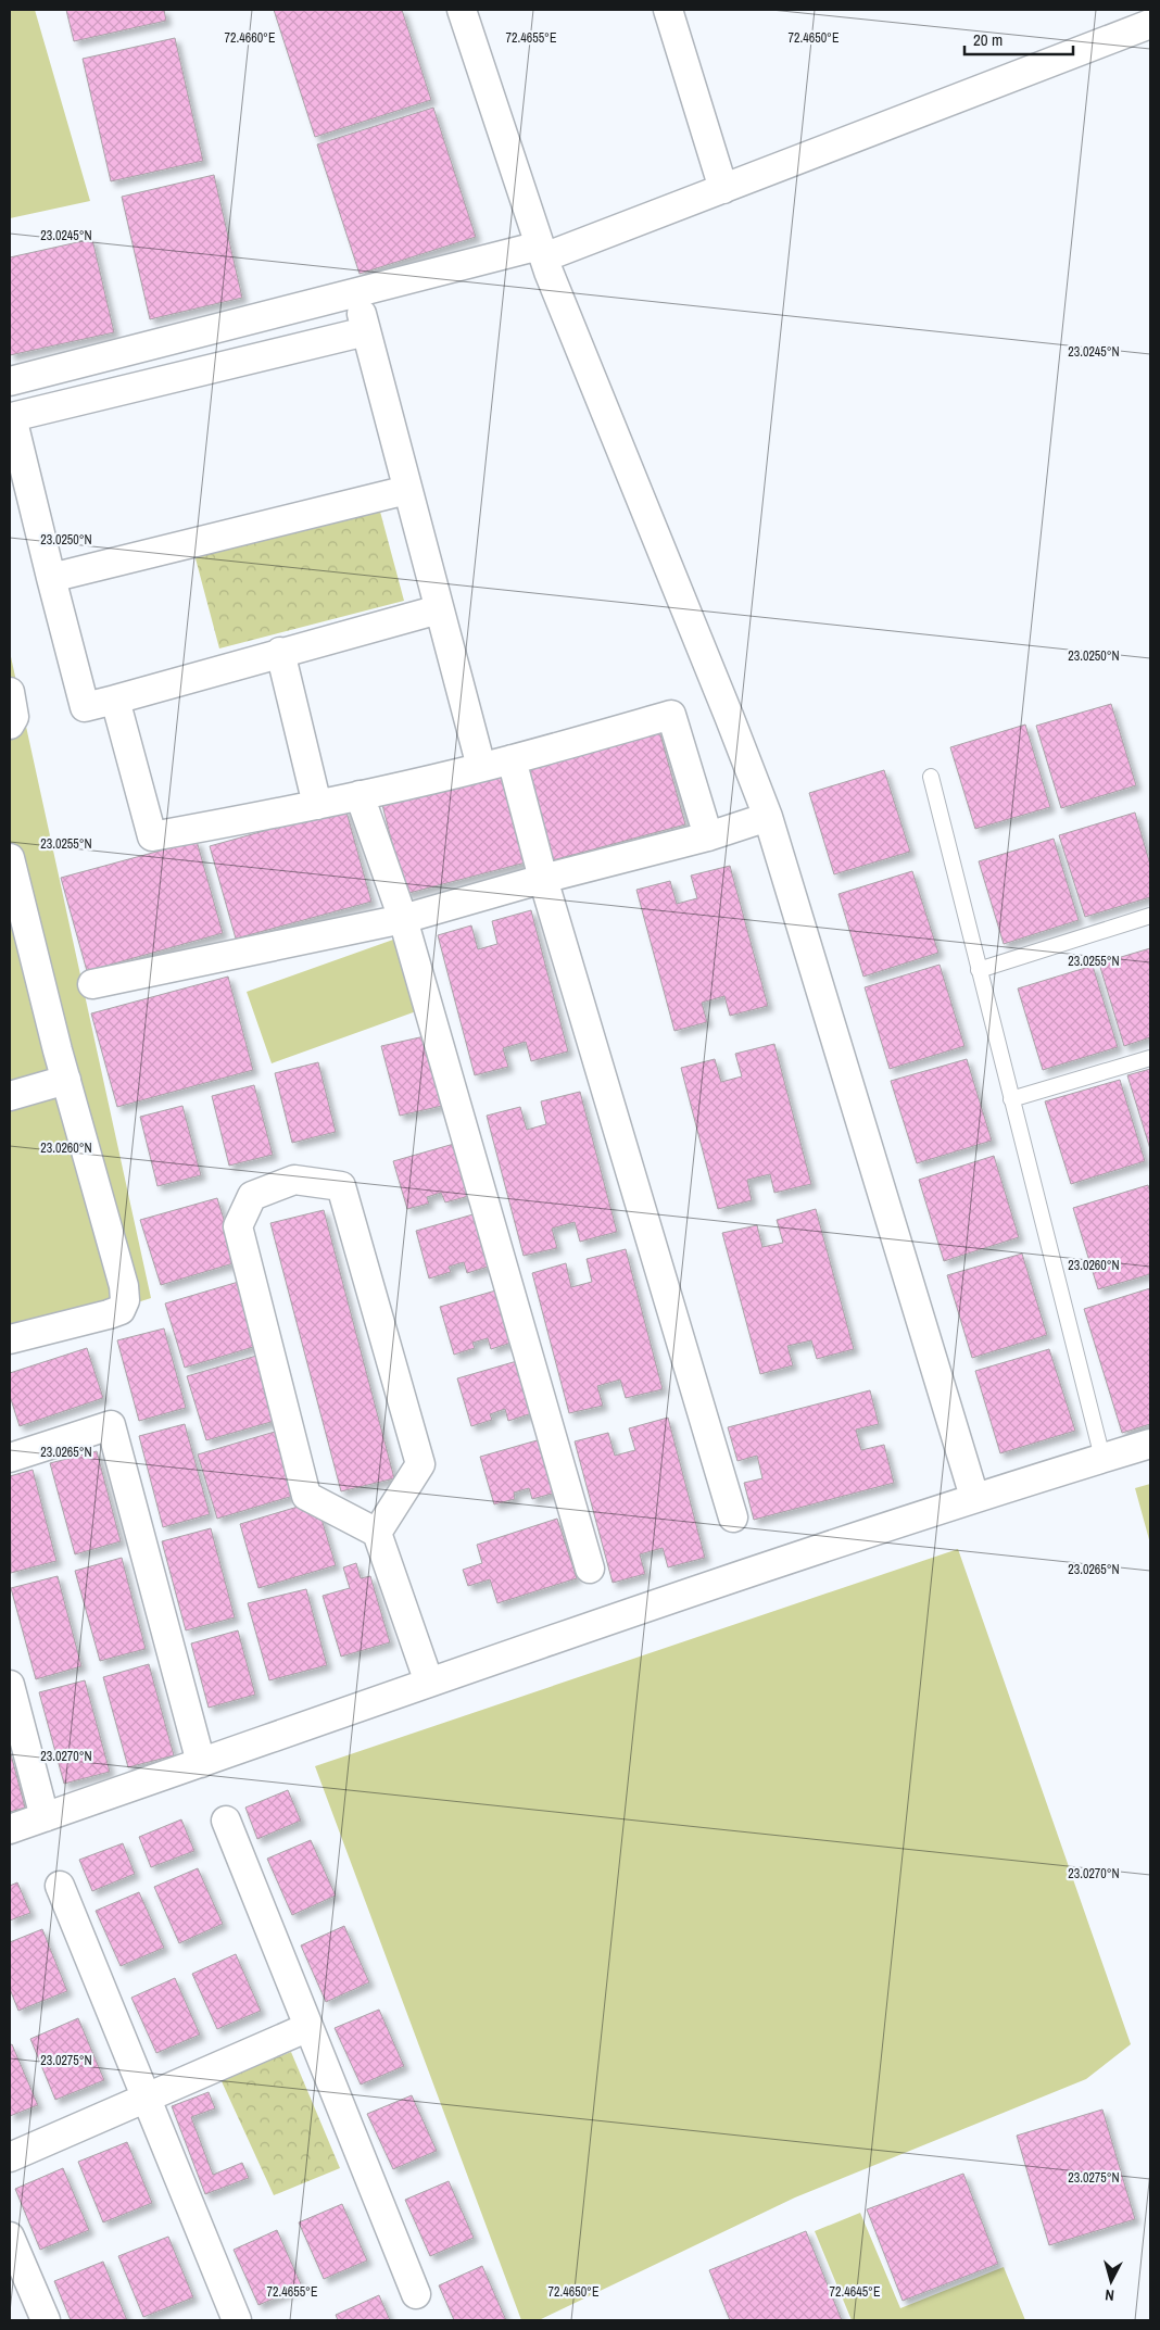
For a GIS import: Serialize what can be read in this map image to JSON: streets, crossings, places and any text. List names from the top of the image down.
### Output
{
  "scale_bar": "20 m",
  "north": "bottom",
  "coordinates": [
    "72.4660°E",
    "72.4655°E",
    "72.4650°E",
    "23.0245°N",
    "23.0250°N",
    "23.0255°N",
    "23.0260°N",
    "23.0265°N",
    "23.0270°N",
    "23.0275°N",
    "72.4645°E"
  ]
}
